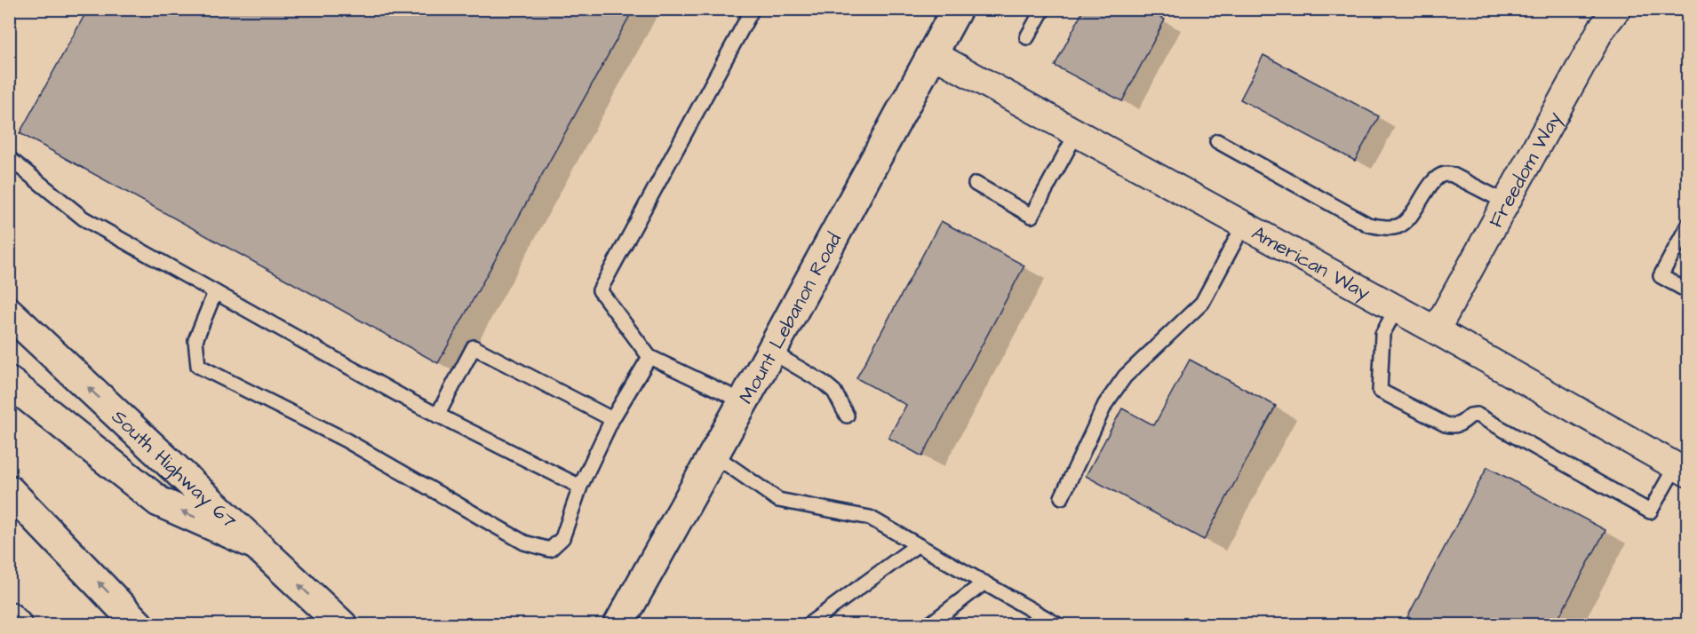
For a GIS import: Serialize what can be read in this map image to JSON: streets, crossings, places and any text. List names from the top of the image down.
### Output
{
  "streets": {
    "main road": ["Mount Lebanon Road", "South Highway 67"],
    "street": ["Freedom Way", "American Way"]
  },
  "crossings": [
    ["Freedom Way", "American Way"],
    ["American Way", "Mount Lebanon Road"]
  ]
}
